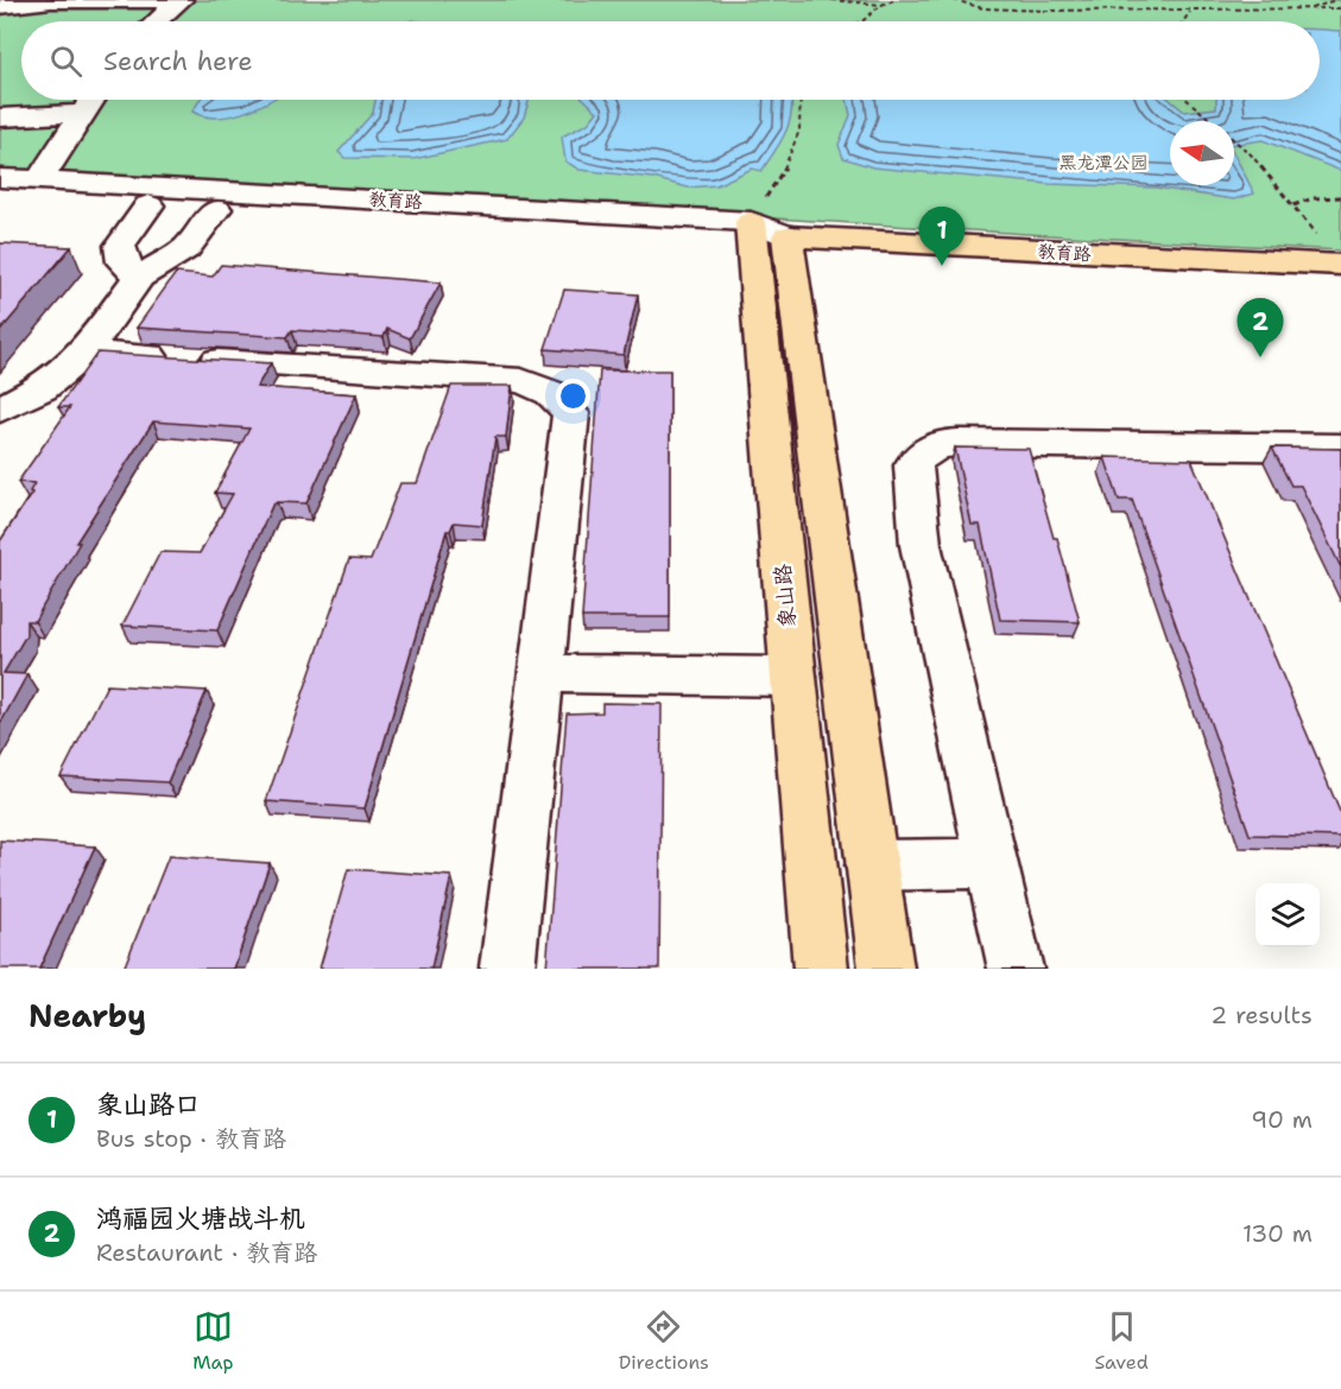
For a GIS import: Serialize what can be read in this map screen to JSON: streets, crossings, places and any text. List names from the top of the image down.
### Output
{
  "streets": {
    "main road": ["教育路", "象山路"]
  },
  "crossings": [
    ["教育路", "象山路"]
  ],
  "parks": ["黑龙潭公园"],
  "north": "left",
  "page": {
    "search": "Search here",
    "pins": ["1", "2"],
    "heading": ["Nearby", "2 results"],
    "list": [
      {
        "mark": "1",
        "name": "象山路口",
        "note": "Bus stop · 教育路",
        "value": "90 m"
      },
      {
        "mark": "2",
        "name": "鸿福园火塘战斗机",
        "note": "Restaurant · 教育路",
        "value": "130 m"
      }
    ],
    "nav": ["Map", "Directions", "Saved"]
  }
}
